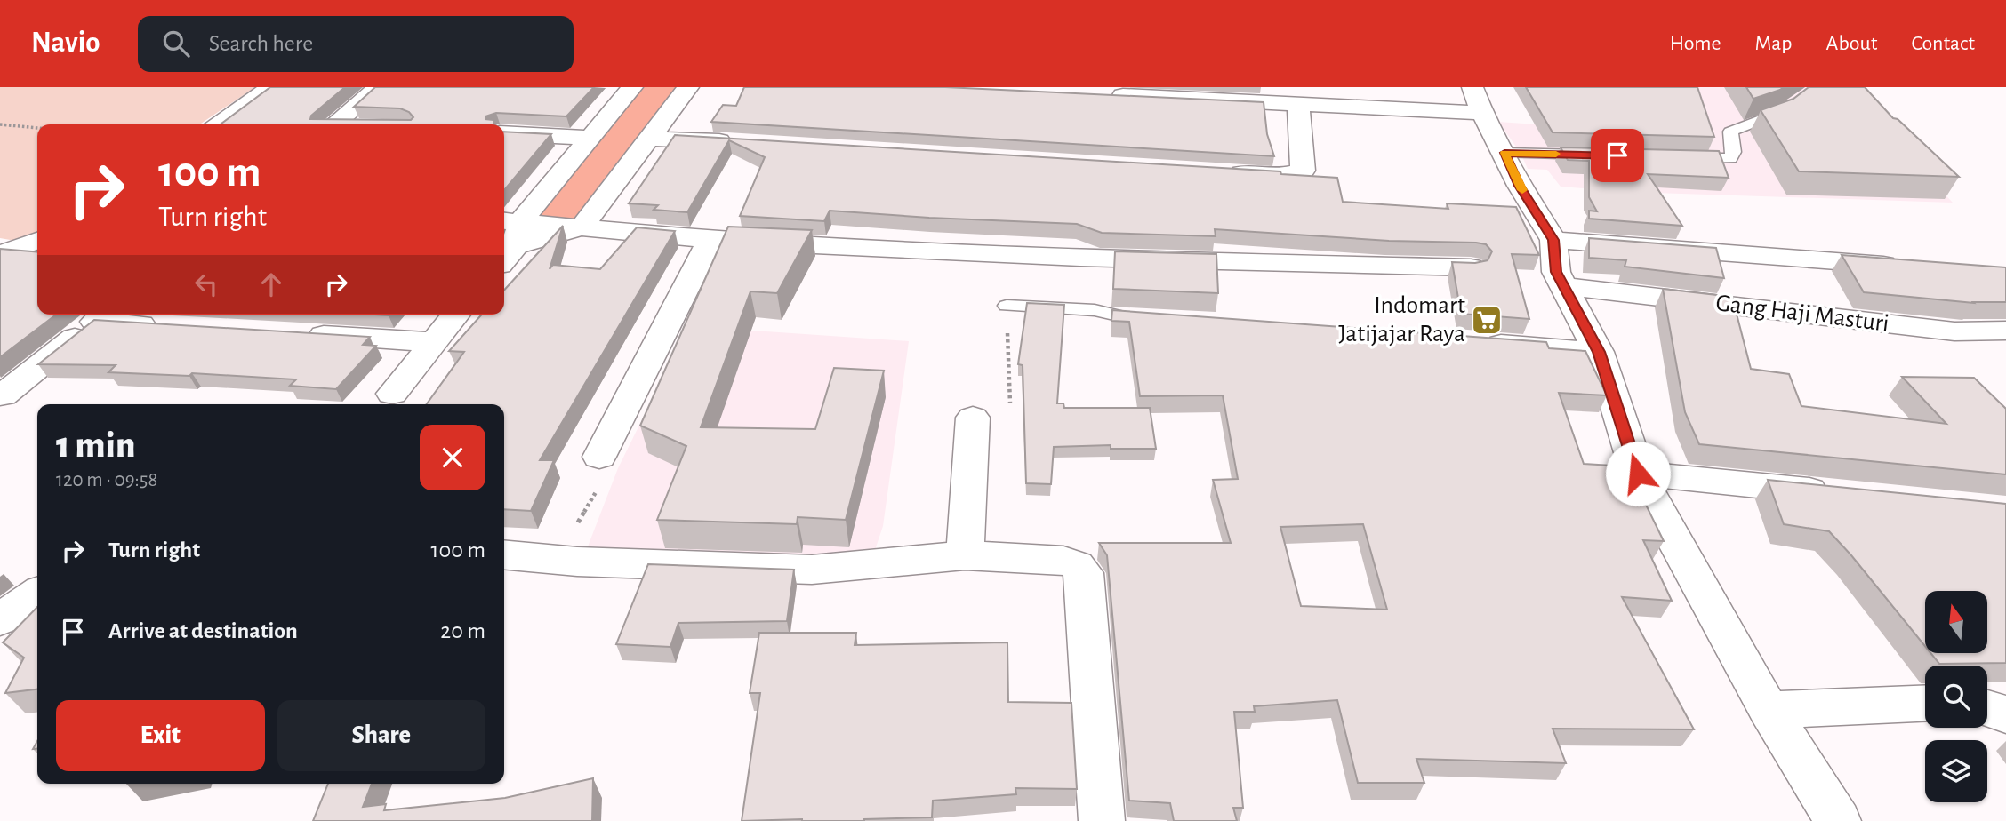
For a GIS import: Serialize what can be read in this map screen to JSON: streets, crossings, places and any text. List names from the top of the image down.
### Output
{
  "streets": {
    "street": ["Gang Haji Masturi"]
  },
  "places": {
    "supermarket": ["Indomart Jatijajar Raya"]
  },
  "north": "top",
  "page": {
    "header": "Navio",
    "search": "Search here",
    "nav": [
      "Home",
      "Map",
      "About",
      "Contact"
    ],
    "turn": ["100 m", "Turn right"],
    "heading": ["1 min", "120 m · 09:58"],
    "list": [
      {
        "name": "Turn right",
        "value": "100 m"
      },
      {
        "name": "Arrive at destination",
        "value": "20 m"
      }
    ],
    "buttons": ["Exit", "Share"]
  }
}
